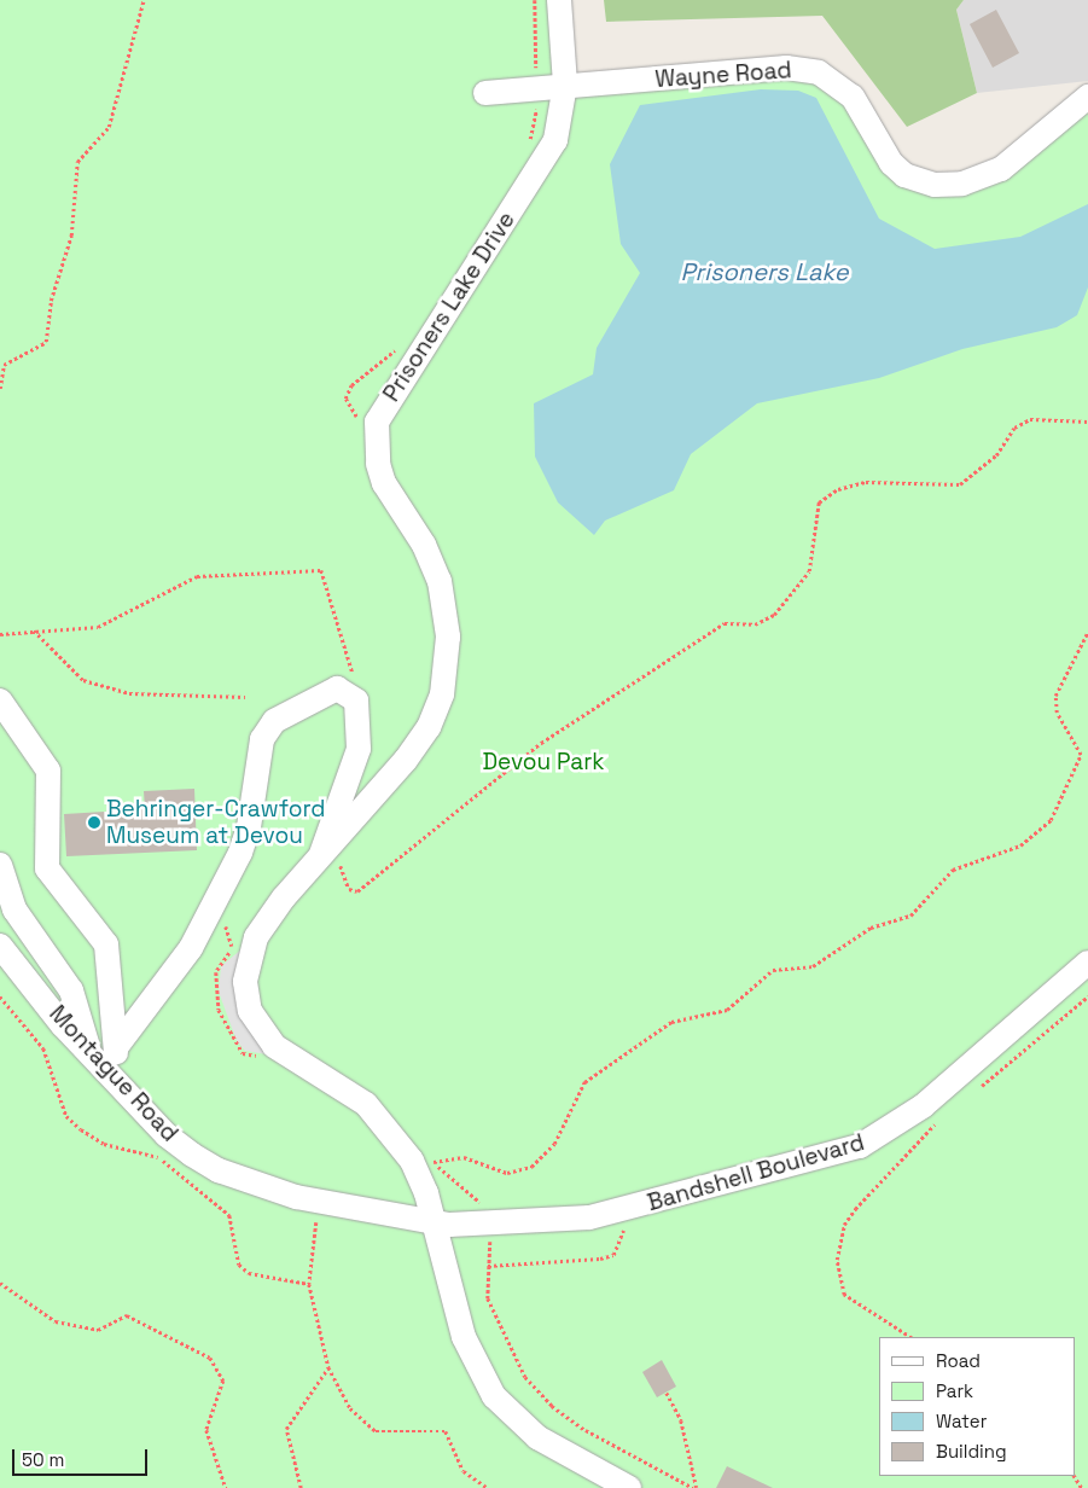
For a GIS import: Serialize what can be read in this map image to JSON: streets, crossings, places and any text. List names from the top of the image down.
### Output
{
  "streets": {
    "street": [
      "Wayne Road",
      "Prisoners Lake Drive",
      "Montague Road",
      "Bandshell Boulevard"
    ]
  },
  "crossings": [
    ["Wayne Road", "Prisoners Lake Drive"],
    ["Prisoners Lake Drive", "Montague Road"],
    ["Prisoners Lake Drive", "Bandshell Boulevard"],
    ["Montague Road", "Bandshell Boulevard"]
  ],
  "water": ["Prisoners Lake"],
  "parks": ["Devou Park"],
  "places": ["Behringer-Crawford Museum at Devou"],
  "legend": [
    "Road",
    "Park",
    "Water",
    "Building"
  ],
  "scale_bar": "50 m"
}
